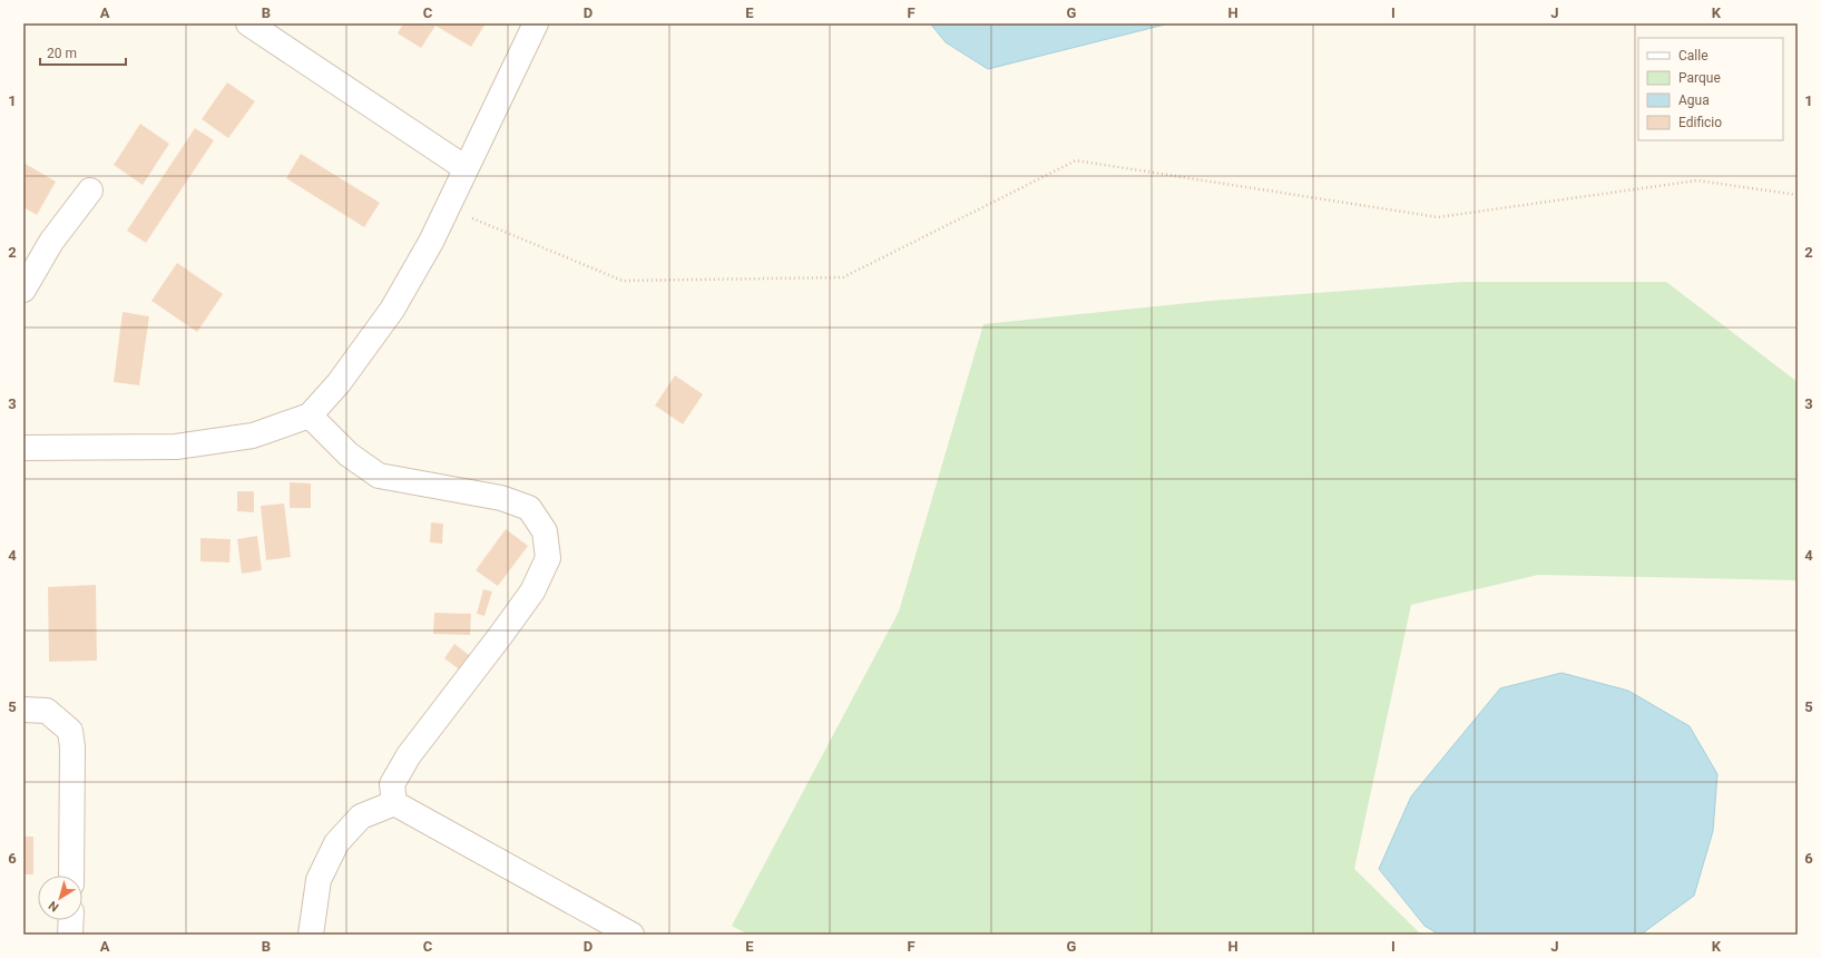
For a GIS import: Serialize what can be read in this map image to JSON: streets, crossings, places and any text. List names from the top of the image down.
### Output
{
  "legend": [
    "Calle",
    "Parque",
    "Agua",
    "Edificio"
  ],
  "scale_bar": "20 m",
  "north": "bottom left",
  "grid": {
    "columns": [
      "A",
      "B",
      "C",
      "D",
      "E",
      "F",
      "G",
      "H",
      "I",
      "J",
      "K"
    ],
    "rows": [
      "1",
      "2",
      "3",
      "4",
      "5",
      "6"
    ]
  }
}
